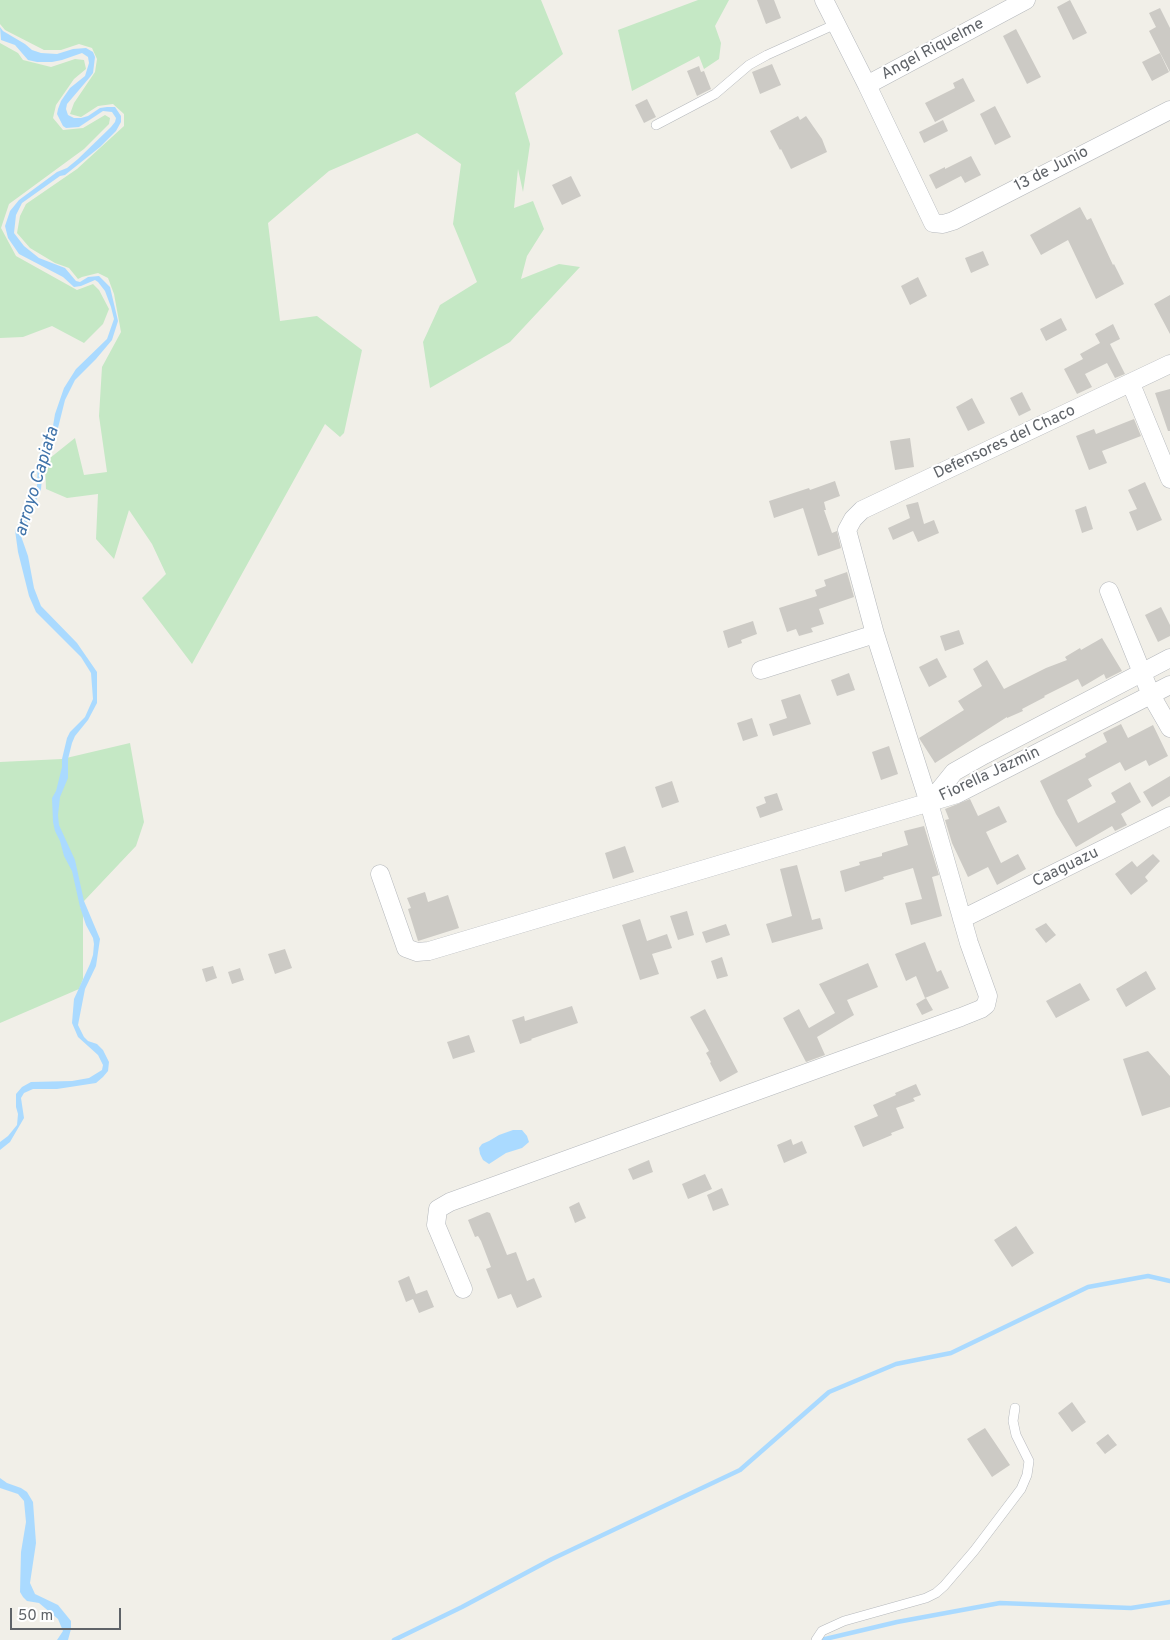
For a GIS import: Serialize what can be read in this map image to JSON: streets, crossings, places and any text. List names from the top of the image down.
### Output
{
  "streets": {
    "street": [
      "Angel Riquelme",
      "13 de Junio",
      "Defensores del Chaco",
      "Fiorella Jazmin",
      "Caaguazu"
    ]
  },
  "crossings": [
    ["Angel Riquelme", "13 de Junio"]
  ],
  "water": ["arroyo Capiata"],
  "scale_bar": "50 m"
}
